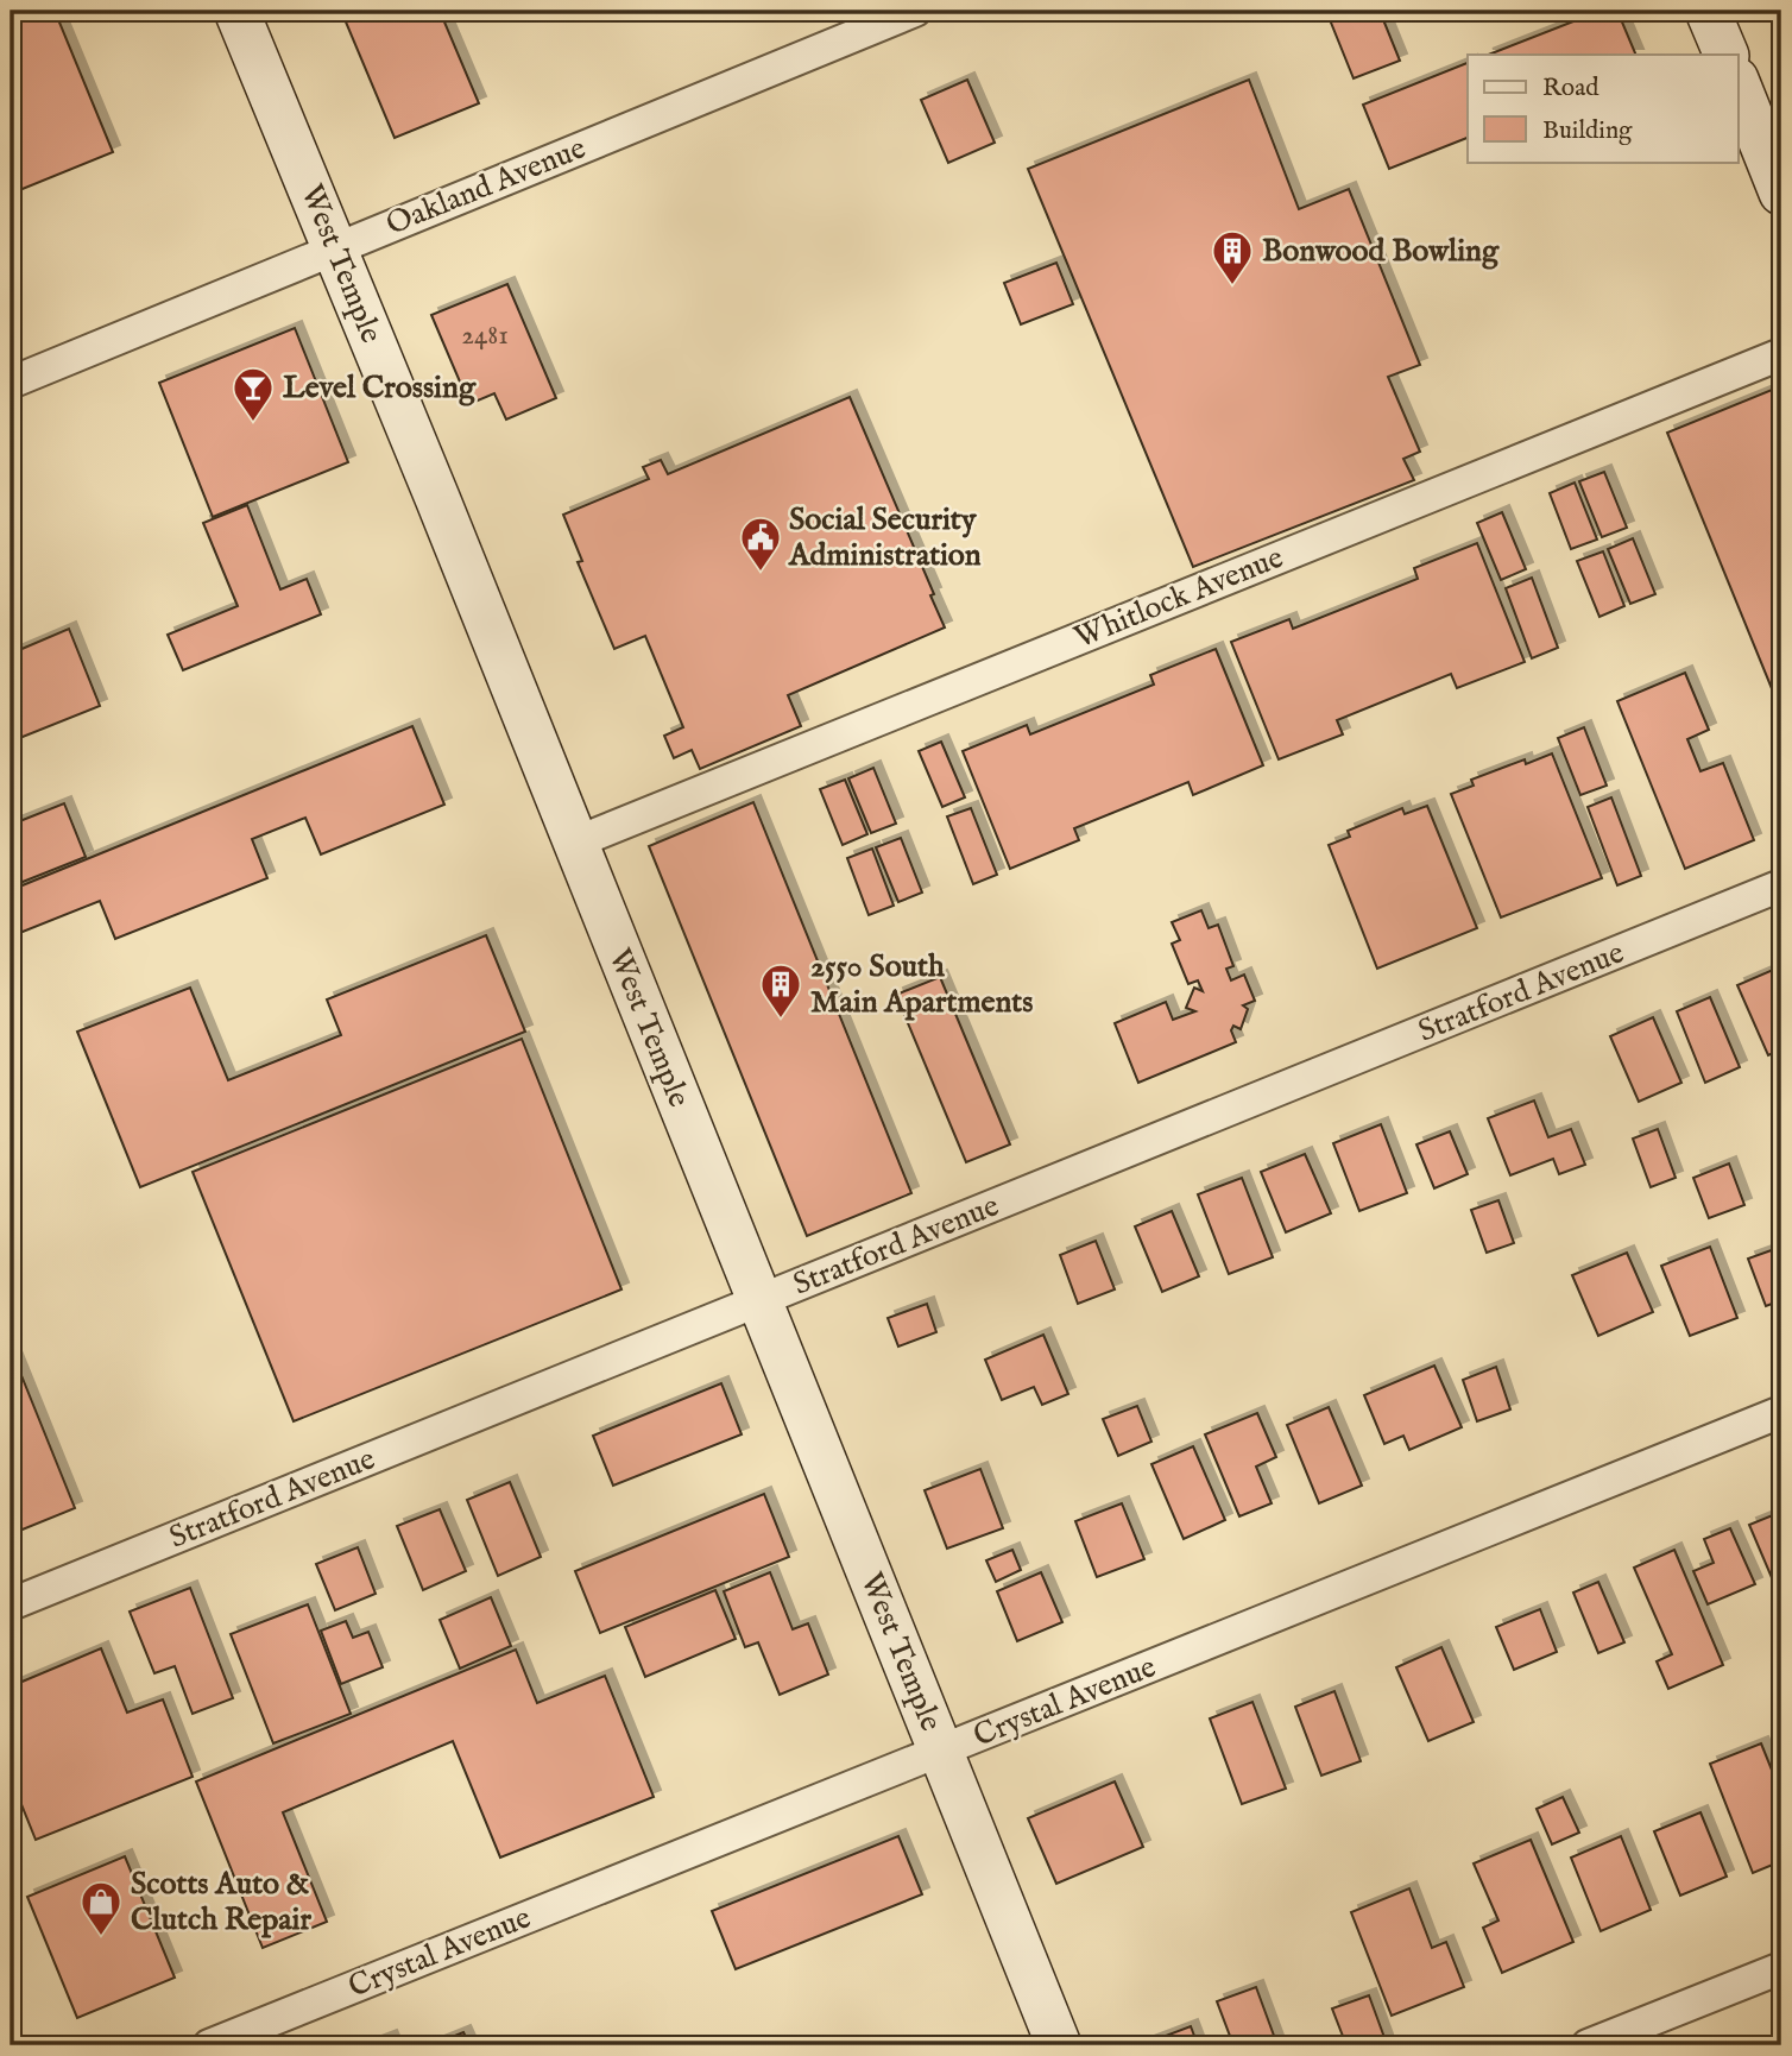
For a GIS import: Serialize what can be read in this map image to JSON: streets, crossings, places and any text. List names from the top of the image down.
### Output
{
  "streets": {
    "street": [
      "Oakland Avenue",
      "West Temple",
      "Whitlock Avenue",
      "Stratford Avenue",
      "Crystal Avenue"
    ]
  },
  "crossings": [
    ["Oakland Avenue", "West Temple"],
    ["West Temple", "Whitlock Avenue"],
    ["West Temple", "Stratford Avenue"],
    ["West Temple", "Crystal Avenue"]
  ],
  "places": {
    "building": ["Bonwood Bowling", "2550 South Main Apartments"],
    "bar": ["Level Crossing"],
    "public building": ["Social Security Administration"],
    "shop": ["Scotts Auto & Clutch Repair"]
  },
  "house_numbers": ["2481"],
  "legend": ["Road", "Building"]
}
